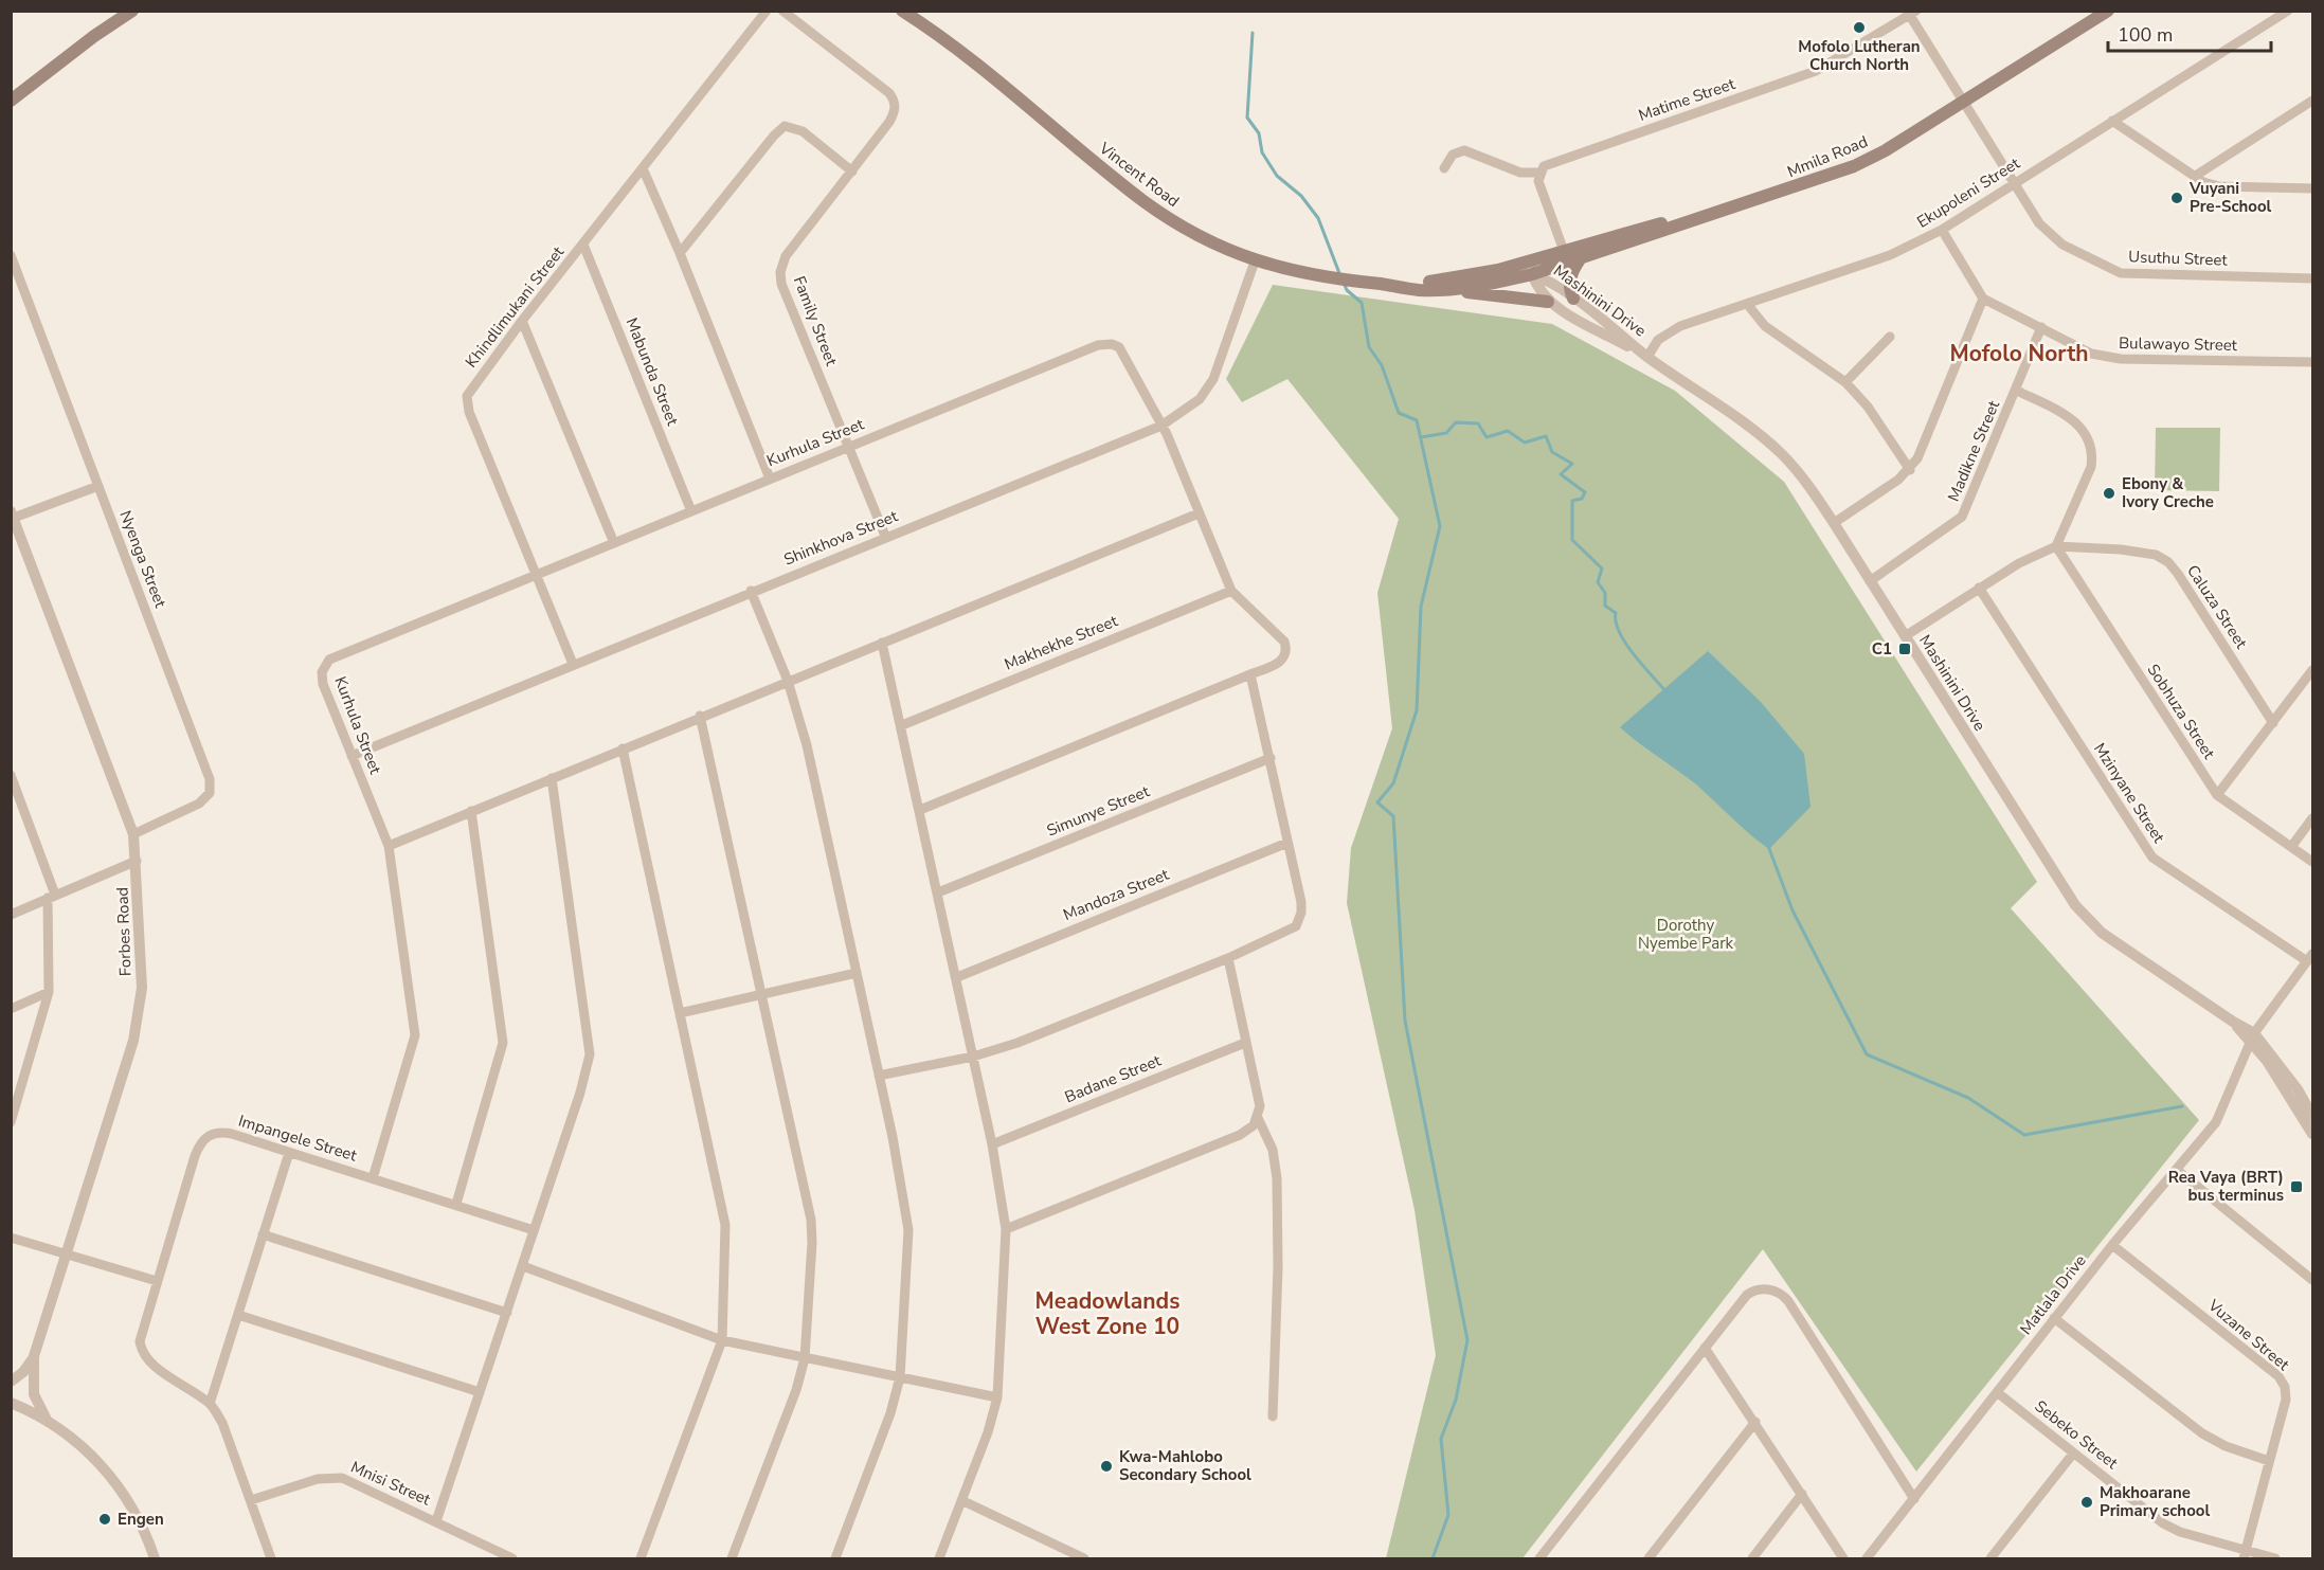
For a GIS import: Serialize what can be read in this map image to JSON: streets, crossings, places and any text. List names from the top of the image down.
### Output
{
  "streets": {
    "main road": ["Mmila Road", "Vincent Road"],
    "street": [
      "Matime Street",
      "Ekupoleni Street",
      "Usuthu Street",
      "Mashinini Drive",
      "Khindlimukani Street",
      "Family Street",
      "Bulawayo Street",
      "Mabunda Street",
      "Kurhula Street",
      "Madikne Street",
      "Shinkhova Street",
      "Nyenga Street",
      "Caluza Street",
      "Makhekhe Street",
      "Sobhuza Street",
      "Mzinyane Street",
      "Simunye Street",
      "Mandoza Street",
      "Forbes Road",
      "Badane Street",
      "Impangele Street",
      "Matlala Drive",
      "Vuzane Street",
      "Sebeko Street",
      "Mnisi Street"
    ]
  },
  "crossings": [
    ["Matime Street", "Usuthu Street"],
    ["Mmila Road", "Vincent Road"],
    ["Mmila Road", "Usuthu Street"],
    ["Mmila Road", "Mashinini Drive"],
    ["Vincent Road", "Mashinini Drive"],
    ["Vincent Road", "Shinkhova Street"],
    ["Ekupoleni Street", "Usuthu Street"],
    ["Ekupoleni Street", "Mashinini Drive"],
    ["Mashinini Drive", "Madikne Street"],
    ["Mashinini Drive", "Caluza Street"],
    ["Mashinini Drive", "Matlala Drive"],
    ["Khindlimukani Street", "Mabunda Street"],
    ["Khindlimukani Street", "Kurhula Street"],
    ["Khindlimukani Street", "Shinkhova Street"],
    ["Family Street", "Kurhula Street"],
    ["Family Street", "Shinkhova Street"],
    ["Bulawayo Street", "Madikne Street"],
    ["Mabunda Street", "Kurhula Street"],
    ["Kurhula Street", "Shinkhova Street"],
    ["Kurhula Street", "Makhekhe Street"],
    ["Kurhula Street", "Impangele Street"],
    ["Nyenga Street", "Forbes Road"],
    ["Caluza Street", "Sobhuza Street"],
    ["Caluza Street", "Mzinyane Street"],
    ["Mzinyane Street", "Matlala Drive"],
    ["Matlala Drive", "Vuzane Street"],
    ["Matlala Drive", "Sebeko Street"],
    ["Vuzane Street", "Sebeko Street"]
  ],
  "districts": ["Mofolo North", "Meadowlands West Zone 10"],
  "parks": ["Dorothy Nyembe Park"],
  "places": {
    "other": [
      "Mofolo Lutheran Church North",
      "Vuyani Pre-School",
      "Ebony & Ivory Creche",
      "Kwa-Mahlobo Secondary School",
      "Makhoarane Primary school",
      "Engen"
    ],
    "transit": ["C1", "Rea Vaya (BRT) bus terminus"]
  },
  "scale_bar": "100 m"
}
